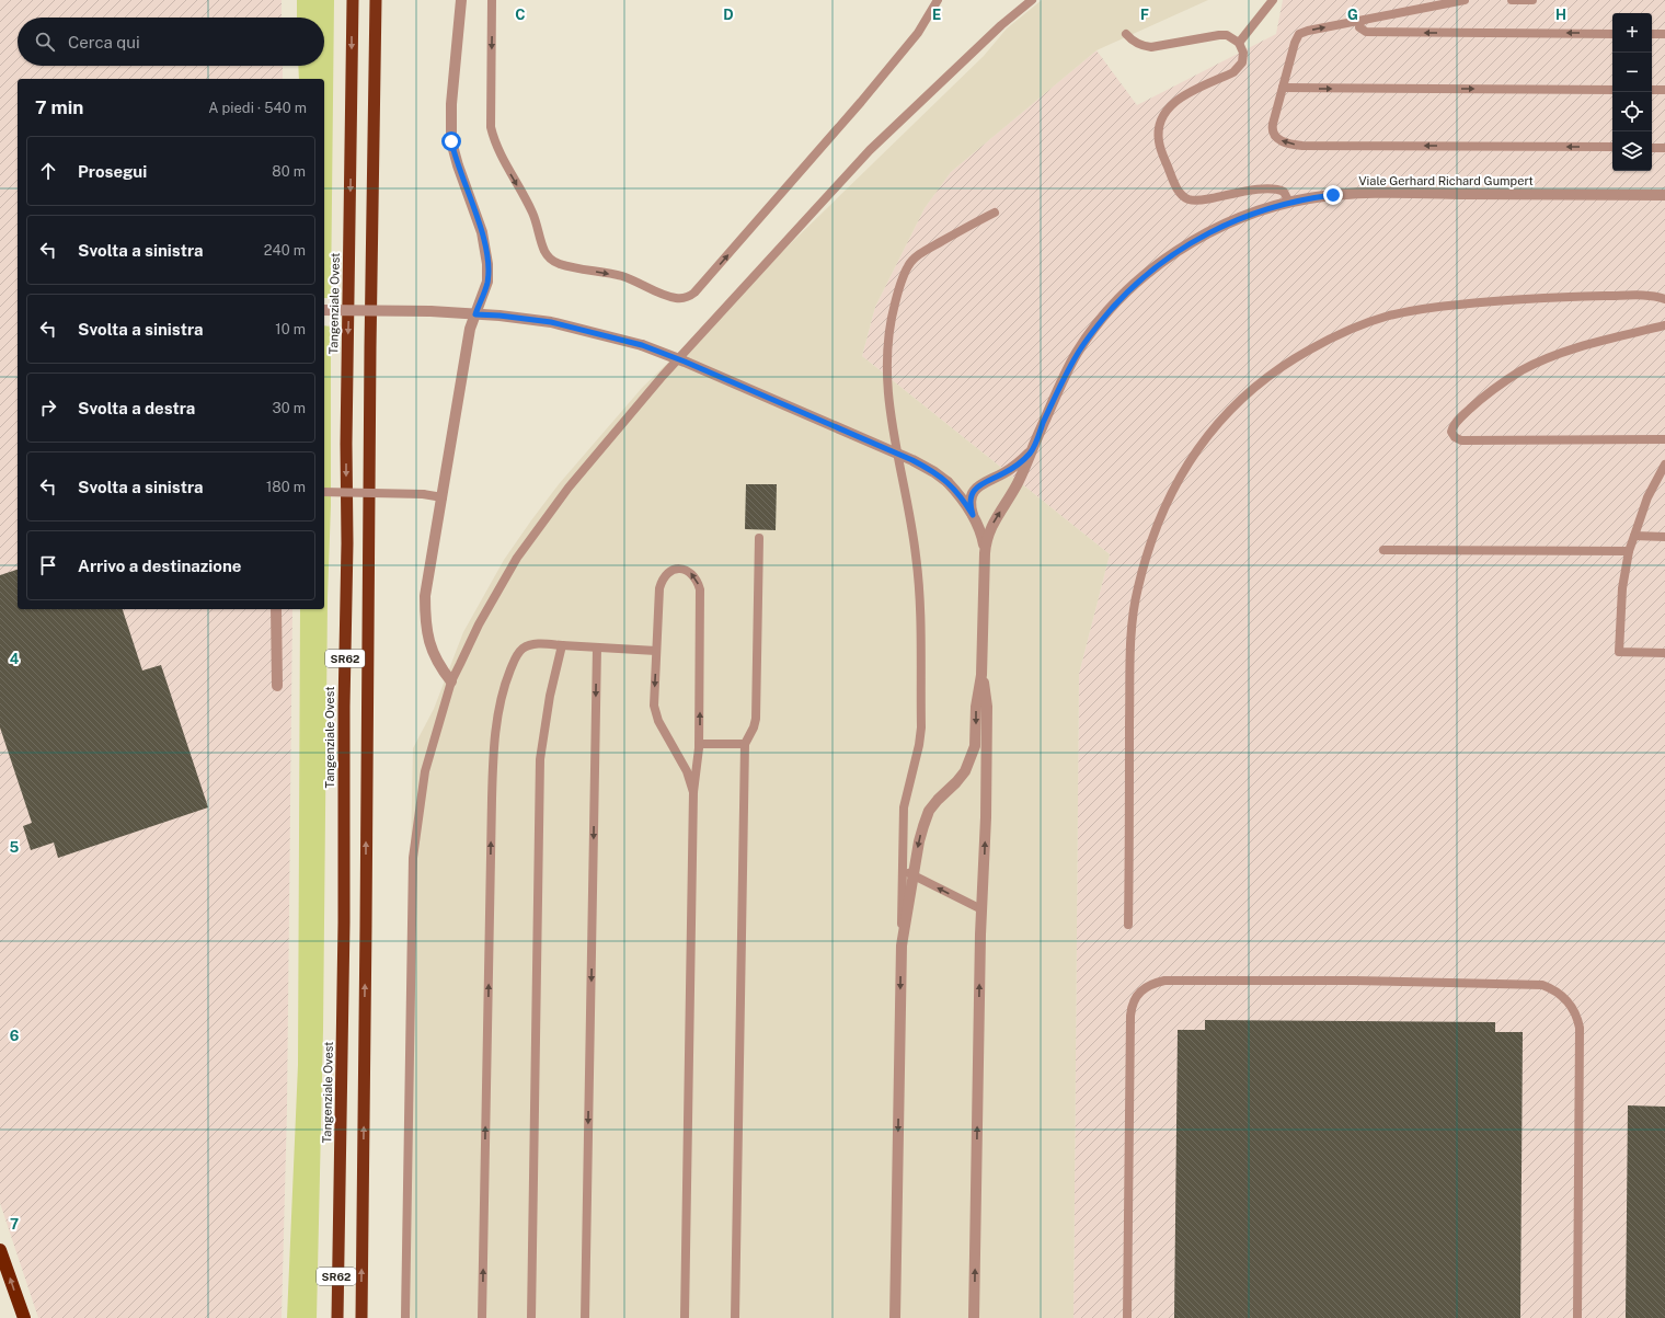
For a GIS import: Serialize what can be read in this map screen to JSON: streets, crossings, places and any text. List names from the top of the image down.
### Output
{
  "streets": {
    "highway": ["Tangenziale Ovest", "SR62"],
    "street": ["Viale Gerhard Richard Gumpert"]
  },
  "crossings": [
    ["Tangenziale Ovest", "SR62"]
  ],
  "page": {
    "map_buttons": ["+", "−"],
    "search": "Cerca qui",
    "heading": ["7 min", "A piedi · 540 m"],
    "list": [
      ["Prosegui", "80 m"],
      ["Svolta a sinistra", "240 m"],
      ["Svolta a sinistra", "10 m"],
      ["Svolta a destra", "30 m"],
      ["Svolta a sinistra", "180 m"],
      "Arrivo a destinazione"
    ]
  },
  "grid": {
    "columns": [
      "C",
      "D",
      "E",
      "F",
      "G",
      "H"
    ],
    "rows": [
      "4",
      "5",
      "6",
      "7"
    ]
  }
}
